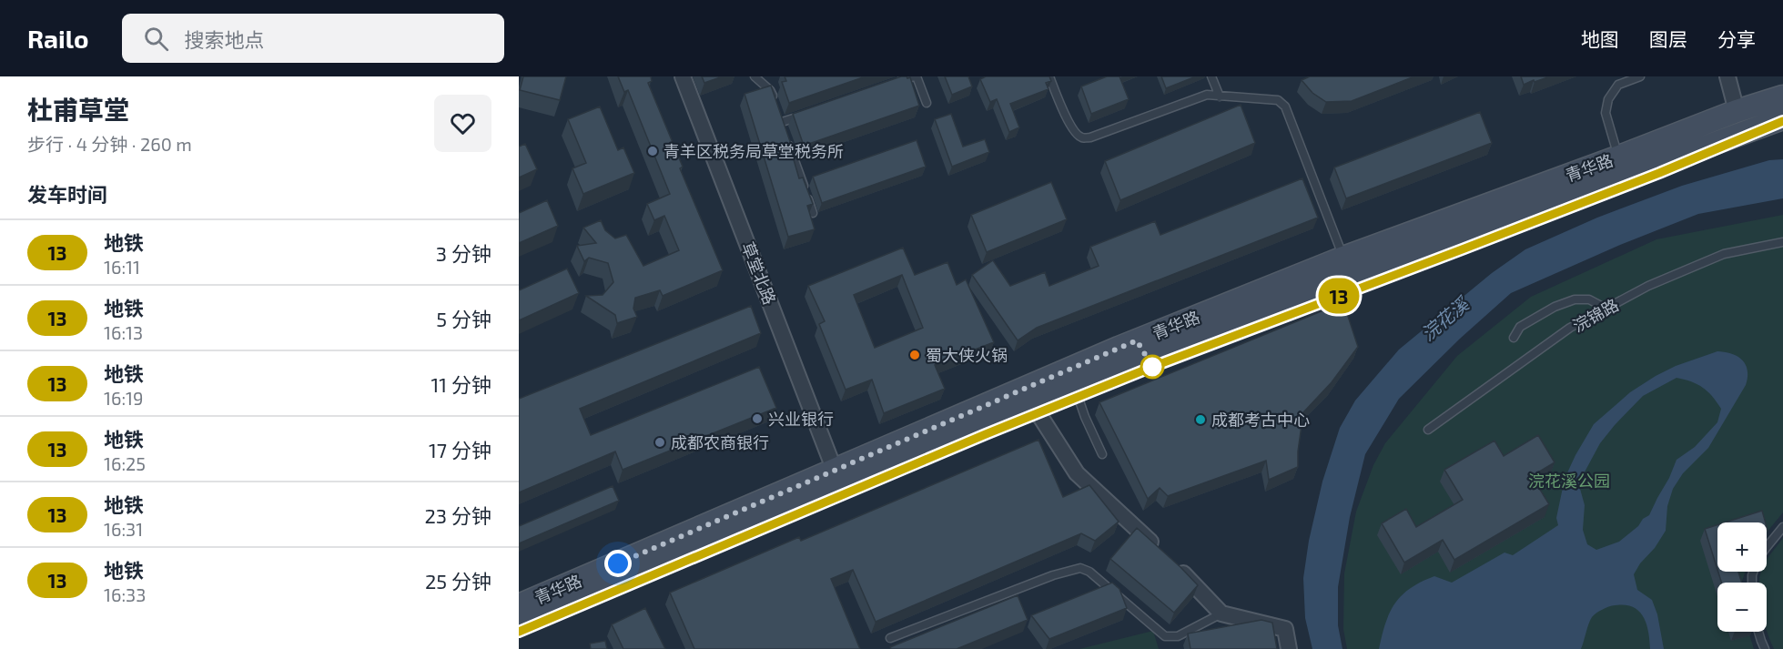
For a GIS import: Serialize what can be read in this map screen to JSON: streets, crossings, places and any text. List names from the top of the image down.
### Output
{
  "streets": {
    "main road": ["青华路"],
    "street": ["草堂北路"],
    "lane": ["浣锦路"]
  },
  "crossings": [
    ["青华路", "草堂北路"]
  ],
  "water": ["浣花溪"],
  "parks": ["浣花溪公园"],
  "places": [
    "青羊区税务局草堂税务所",
    "蜀大侠火锅",
    "兴业银行",
    "成都考古中心",
    "成都农商银行"
  ],
  "lines": ["metro line 13"],
  "page": {
    "header": "Railo",
    "search": "搜索地点",
    "nav": ["地图", "图层", "分享"],
    "heading": [
      ["杜甫草堂", "步行 · 4 分钟 · 260 m"],
      "发车时间"
    ],
    "on_map": "13",
    "list": [
      {
        "mark": "13",
        "name": "地铁",
        "note": "16:11",
        "value": "3 分钟"
      },
      {
        "mark": "13",
        "name": "地铁",
        "note": "16:13",
        "value": "5 分钟"
      },
      {
        "mark": "13",
        "name": "地铁",
        "note": "16:19",
        "value": "11 分钟"
      },
      {
        "mark": "13",
        "name": "地铁",
        "note": "16:25",
        "value": "17 分钟"
      },
      {
        "mark": "13",
        "name": "地铁",
        "note": "16:31",
        "value": "23 分钟"
      },
      {
        "mark": "13",
        "name": "地铁",
        "note": "16:33",
        "value": "25 分钟"
      }
    ],
    "map_buttons": ["+", "−"]
  }
}
